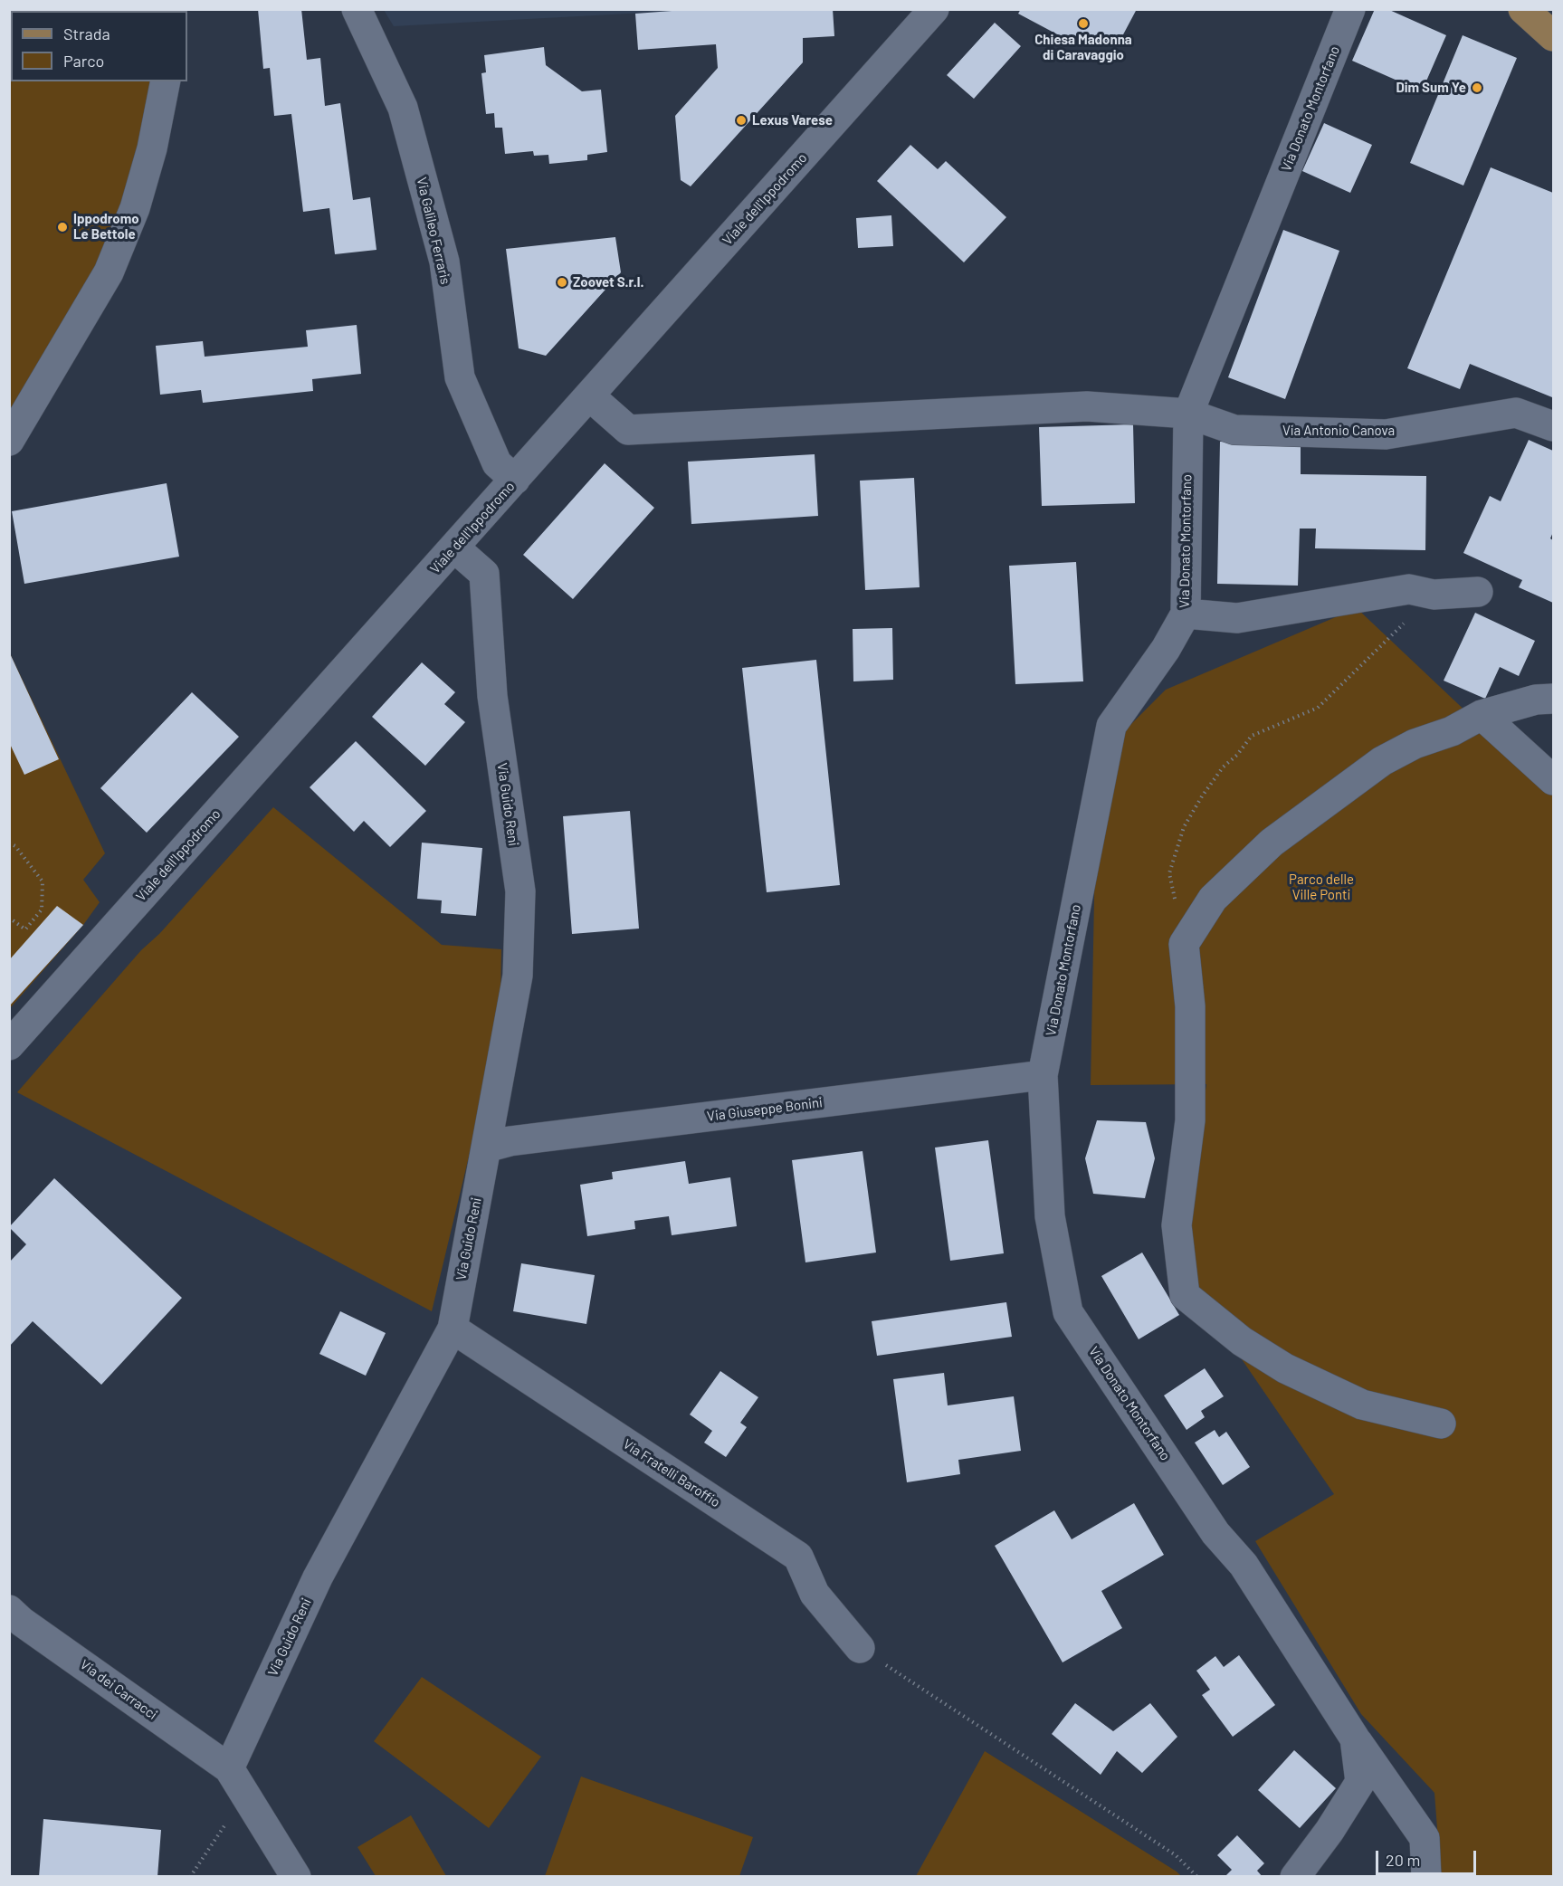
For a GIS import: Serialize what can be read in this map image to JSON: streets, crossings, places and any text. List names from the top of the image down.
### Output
{
  "streets": {
    "street": [
      "Via Donato Montorfano",
      "Viale dell'Ippodromo",
      "Via Galileo Ferraris",
      "Via Antonio Canova",
      "Via Guido Reni",
      "Via Giuseppe Bonini",
      "Via Fratelli Baroffio",
      "Via dei Carracci"
    ]
  },
  "crossings": [
    ["Via Donato Montorfano", "Via Antonio Canova"],
    ["Via Donato Montorfano", "Via Giuseppe Bonini"],
    ["Viale dell'Ippodromo", "Via Galileo Ferraris"],
    ["Viale dell'Ippodromo", "Via Antonio Canova"],
    ["Viale dell'Ippodromo", "Via Guido Reni"],
    ["Via Guido Reni", "Via Giuseppe Bonini"],
    ["Via Guido Reni", "Via Fratelli Baroffio"],
    ["Via Guido Reni", "Via dei Carracci"]
  ],
  "parks": ["Parco delle Ville Ponti"],
  "places": [
    "Chiesa Madonna di Caravaggio",
    "Dim Sum Ye",
    "Lexus Varese",
    "Ippodromo Le Bettole",
    "Zoovet S.r.l."
  ],
  "legend": ["Strada", "Parco"],
  "scale_bar": "20 m"
}
